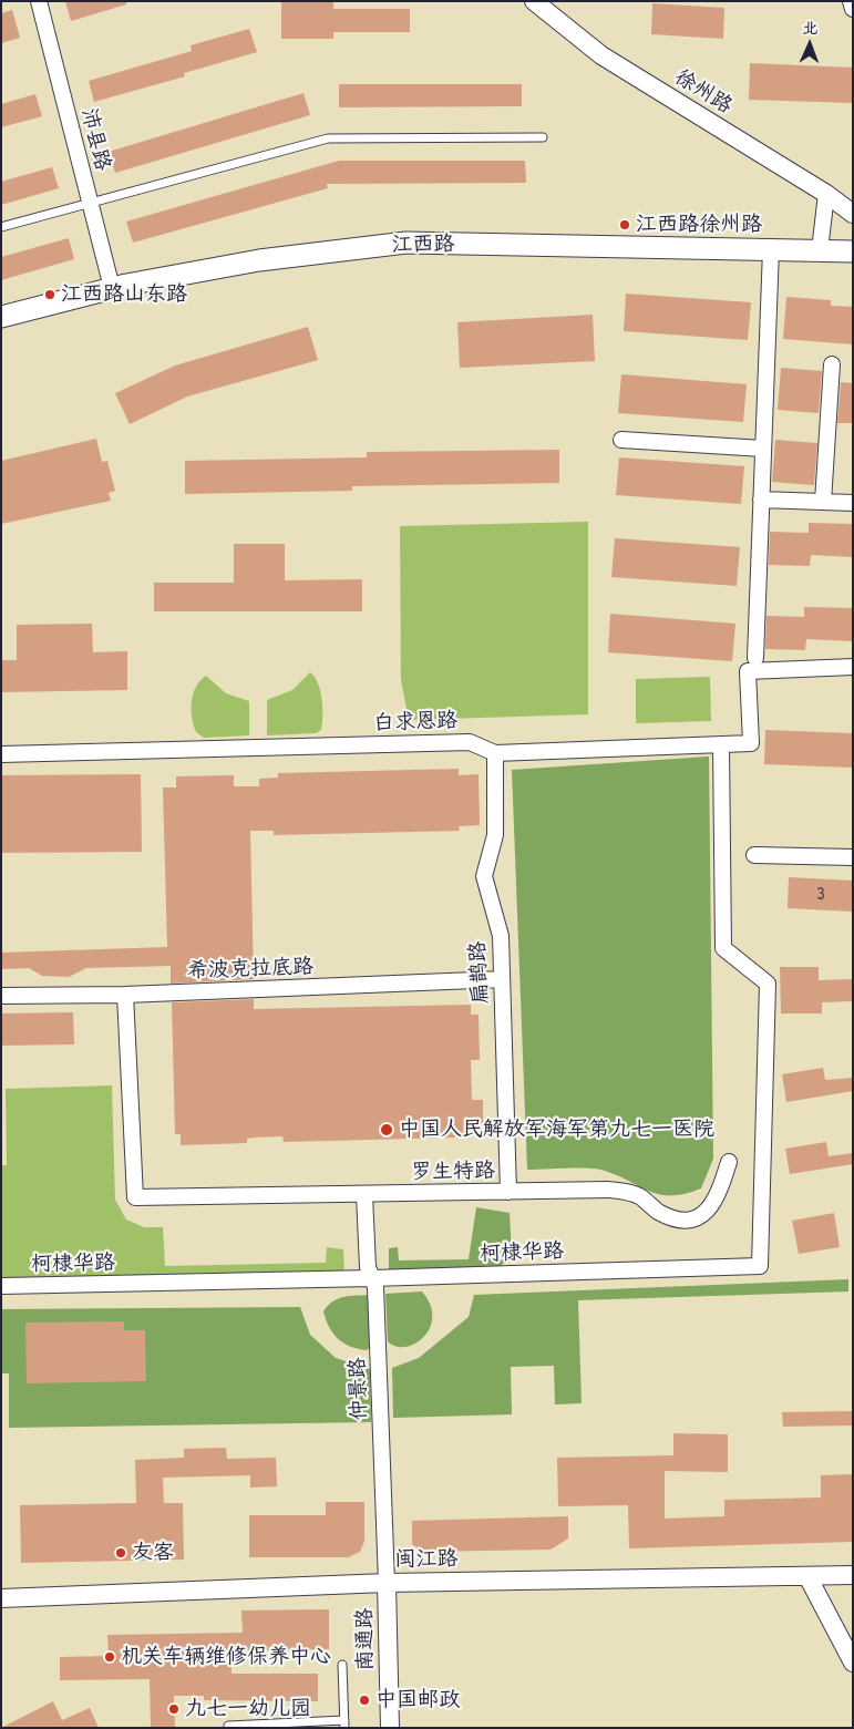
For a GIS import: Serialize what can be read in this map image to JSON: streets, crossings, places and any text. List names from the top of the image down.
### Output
{
  "streets": {
    "main road": ["江西路"],
    "street": [
      "徐州路",
      "沛县路",
      "白求恩路",
      "希波克拉底路",
      "扁鹊路",
      "罗生特路",
      "柯棣华路",
      "仲景路",
      "闽江路",
      "南通路"
    ]
  },
  "crossings": [
    ["沛县路", "江西路"],
    ["白求恩路", "扁鹊路"],
    ["白求恩路", "柯棣华路"],
    ["希波克拉底路", "扁鹊路"],
    ["希波克拉底路", "罗生特路"],
    ["扁鹊路", "罗生特路"],
    ["罗生特路", "仲景路"],
    ["柯棣华路", "仲景路"],
    ["仲景路", "闽江路"],
    ["仲景路", "南通路"],
    ["闽江路", "南通路"]
  ],
  "places": [
    "江西路徐州路",
    "江西路山东路",
    "中国人民解放军海军第九七一医院",
    "友客",
    "机关车辆维修保养中心",
    "中国邮政",
    "九七一幼儿园"
  ],
  "house_numbers": ["3"],
  "north": "top"
}
